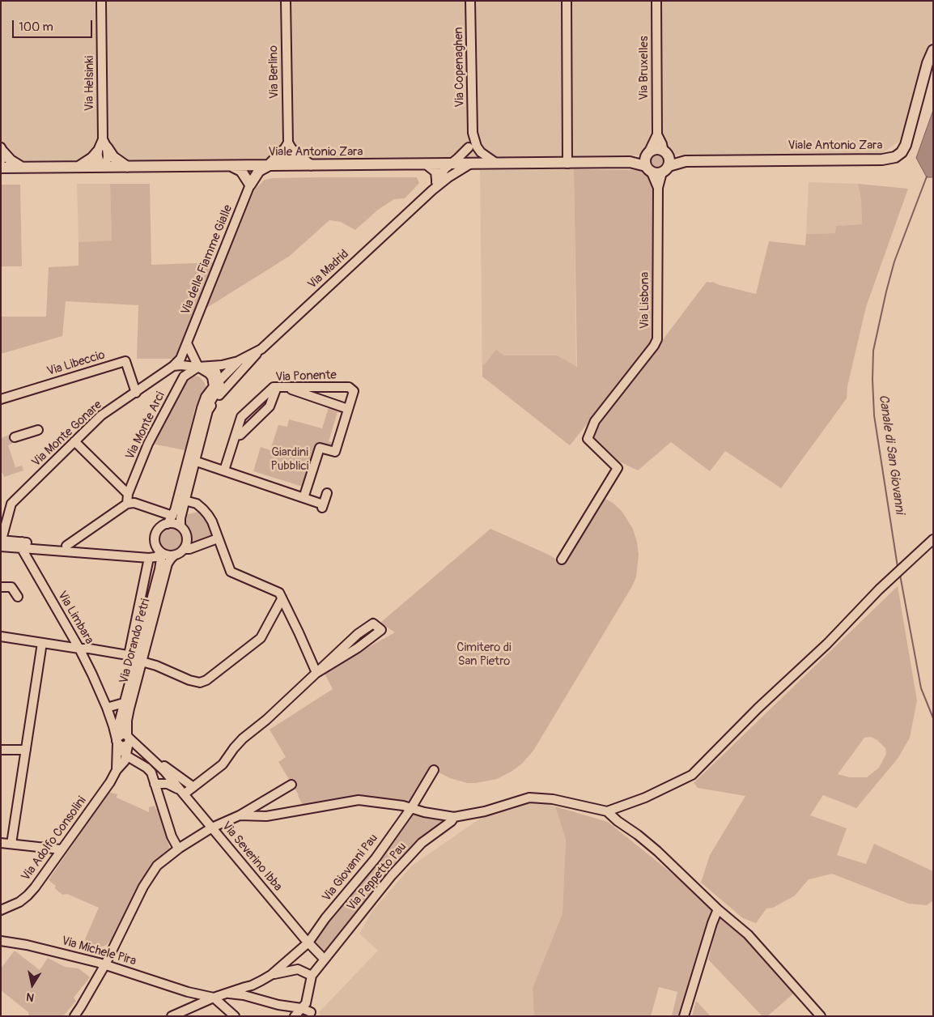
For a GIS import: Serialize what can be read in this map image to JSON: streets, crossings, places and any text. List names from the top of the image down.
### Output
{
  "streets": {
    "main road": ["Viale Antonio Zara"],
    "street": [
      "Via Copenaghen",
      "Via Bruxelles",
      "Via Berlino",
      "Via Helsinki",
      "Via delle Fiamme Gialle",
      "Via Madrid",
      "Via Lisbona",
      "Via Libeccio",
      "Via Ponente",
      "Via Monte Arci",
      "Via Monte Gonare",
      "Via Limbara",
      "Via Dorando Petri",
      "Via Adolfo Consolini",
      "Via Severino Ibba",
      "Via Giovanni Pau",
      "Via Peppetto Pau",
      "Via Michele Pira"
    ]
  },
  "crossings": [
    ["Via Copenaghen", "Viale Antonio Zara"],
    ["Via Copenaghen", "Via Madrid"],
    ["Via Bruxelles", "Viale Antonio Zara"],
    ["Via Bruxelles", "Via Lisbona"],
    ["Via Berlino", "Viale Antonio Zara"],
    ["Via Helsinki", "Viale Antonio Zara"],
    ["Viale Antonio Zara", "Via Madrid"],
    ["Viale Antonio Zara", "Via Lisbona"],
    ["Via delle Fiamme Gialle", "Via Monte Gonare"],
    ["Via Libeccio", "Via Monte Gonare"],
    ["Via Limbara", "Via Dorando Petri"],
    ["Via Limbara", "Via Adolfo Consolini"],
    ["Via Limbara", "Via Severino Ibba"],
    ["Via Dorando Petri", "Via Adolfo Consolini"],
    ["Via Dorando Petri", "Via Severino Ibba"],
    ["Via Adolfo Consolini", "Via Severino Ibba"],
    ["Via Severino Ibba", "Via Giovanni Pau"],
    ["Via Severino Ibba", "Via Peppetto Pau"]
  ],
  "water": ["Canale di San Giovanni"],
  "parks": ["Giardini Pubblici", "Cimitero di San Pietro"],
  "scale_bar": "100 m",
  "north": "bottom"
}
